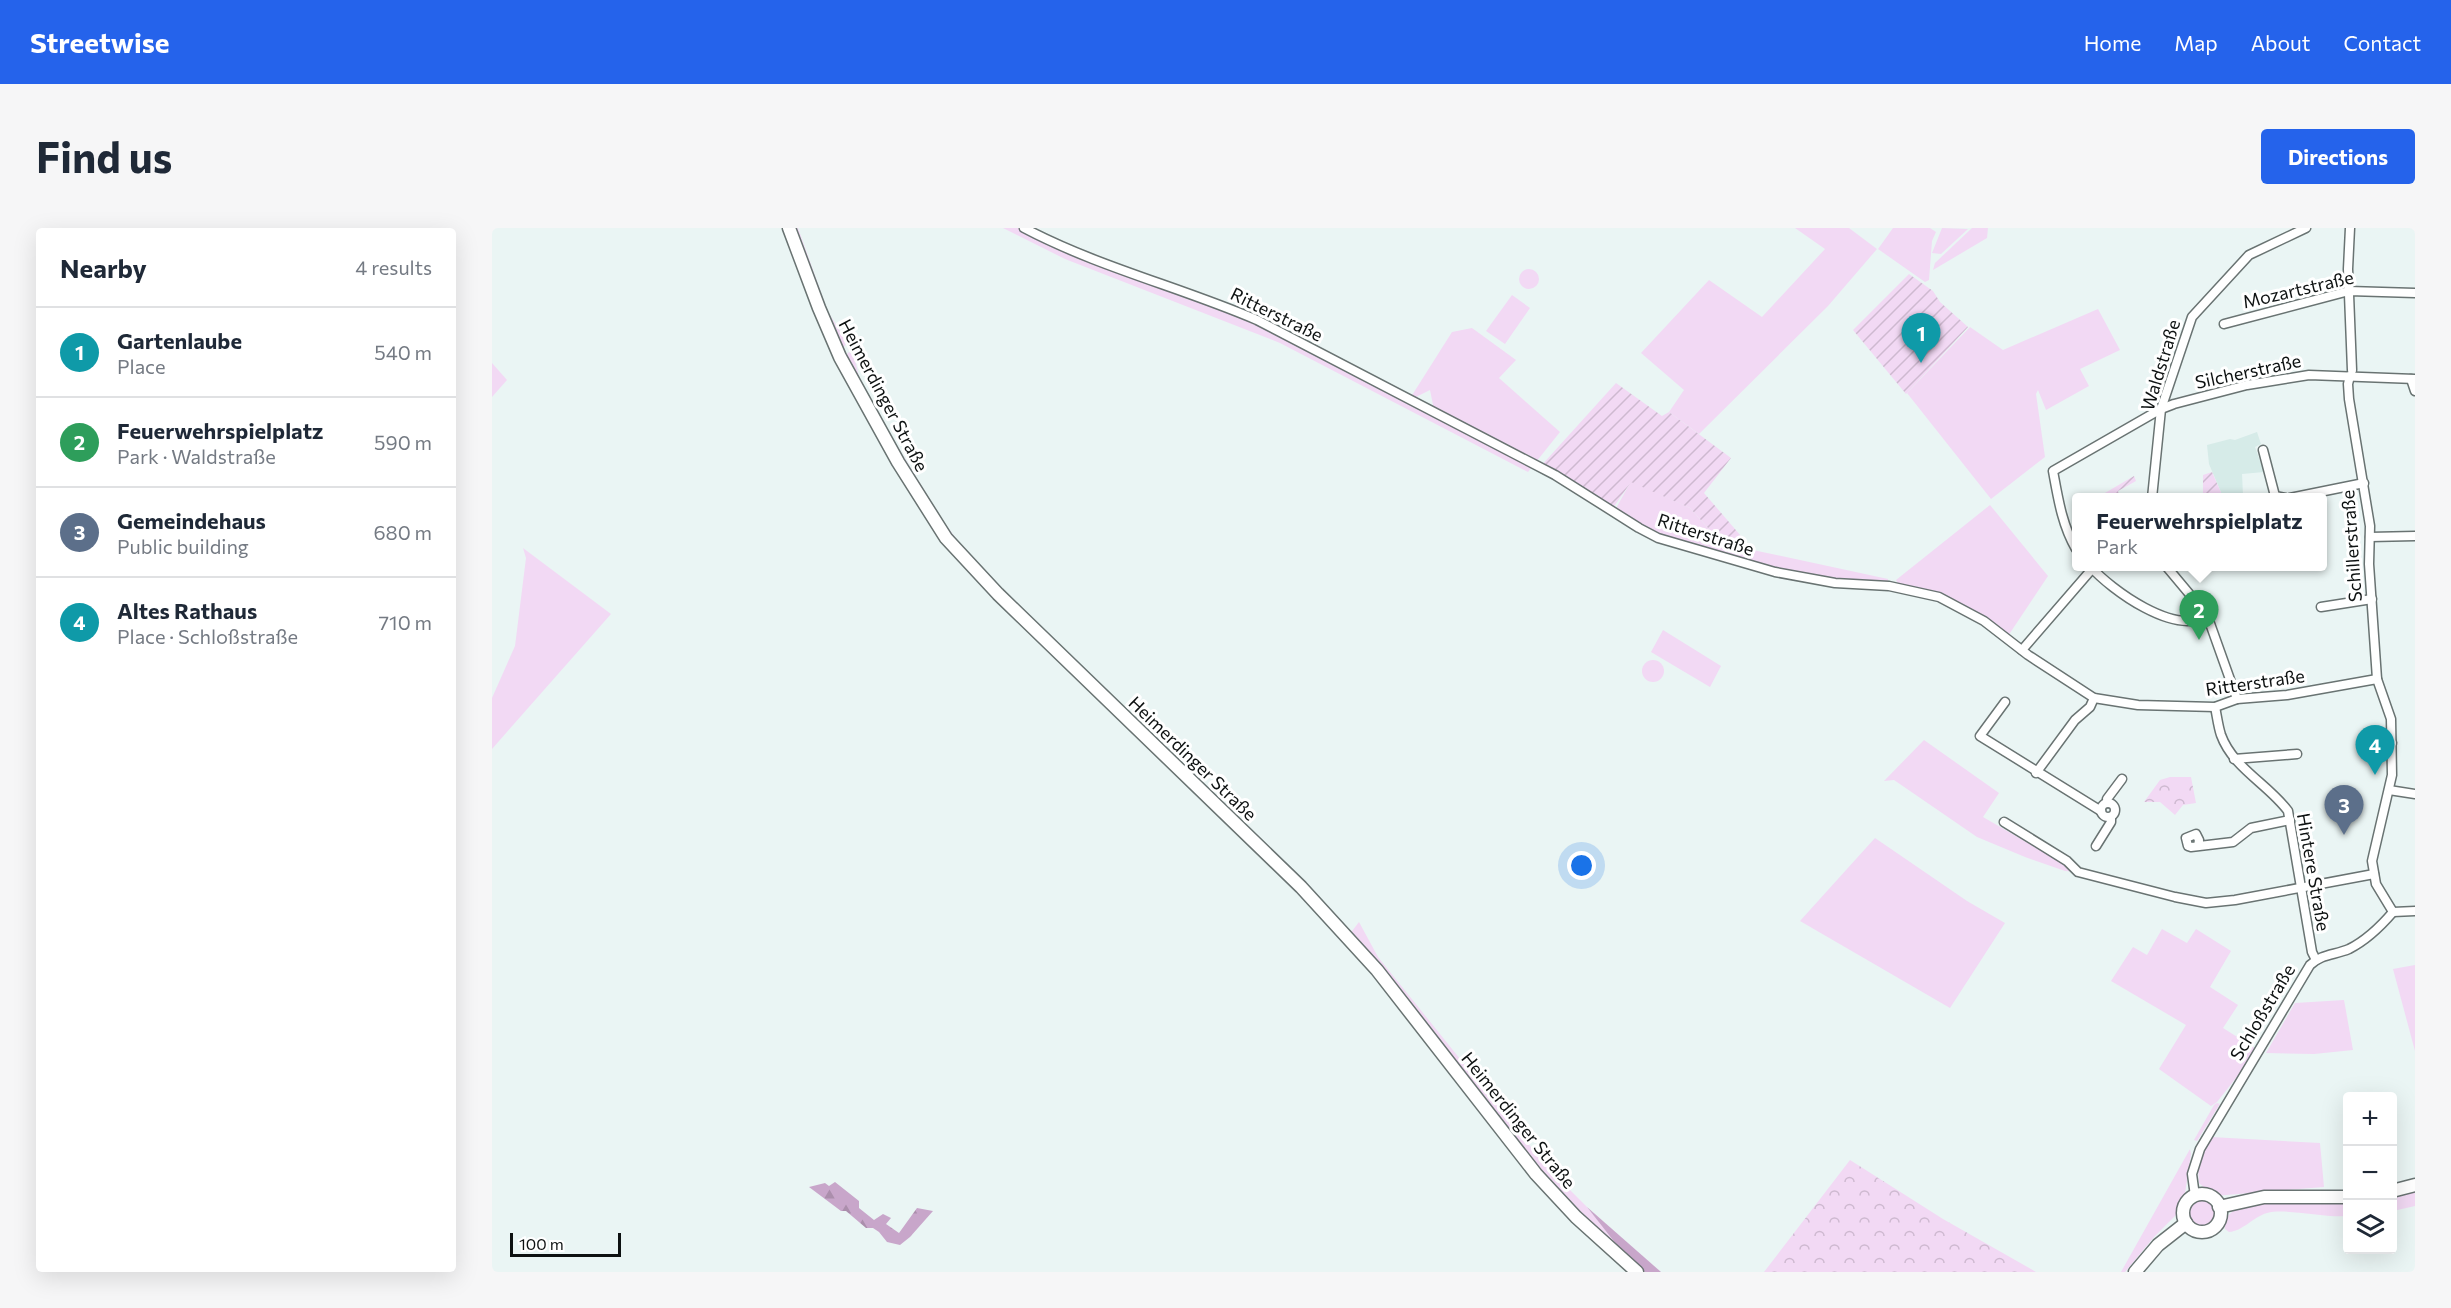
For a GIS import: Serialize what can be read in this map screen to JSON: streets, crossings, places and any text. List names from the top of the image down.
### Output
{
  "streets": {
    "main road": ["Heimerdinger Straße"],
    "street": [
      "Mozartstraße",
      "Ritterstraße",
      "Waldstraße",
      "Silcherstraße",
      "Schillerstraße",
      "Hintere Straße",
      "Schloßstraße"
    ]
  },
  "crossings": [
    ["Mozartstraße", "Schillerstraße"],
    ["Ritterstraße", "Schillerstraße"],
    ["Ritterstraße", "Hintere Straße"],
    ["Waldstraße", "Silcherstraße"],
    ["Silcherstraße", "Schillerstraße"],
    ["Hintere Straße", "Schloßstraße"]
  ],
  "scale_bar": "100 m",
  "page": {
    "header": "Streetwise",
    "nav": [
      "Home",
      "Map",
      "About",
      "Contact"
    ],
    "buttons": "Directions",
    "title": "Find us",
    "heading": ["Nearby", "4 results"],
    "list": [
      {
        "mark": "1",
        "name": "Gartenlaube",
        "note": "Place",
        "value": "540 m"
      },
      {
        "mark": "2",
        "name": "Feuerwehrspielplatz",
        "note": "Park · Waldstraße",
        "value": "590 m"
      },
      {
        "mark": "3",
        "name": "Gemeindehaus",
        "note": "Public building",
        "value": "680 m"
      },
      {
        "mark": "4",
        "name": "Altes Rathaus",
        "note": "Place · Schloßstraße",
        "value": "710 m"
      }
    ],
    "pins": [
      "1",
      "2",
      "4",
      "3"
    ],
    "popup": ["Feuerwehrspielplatz", "Park"],
    "map_buttons": ["+", "−"],
    "scale": "100 m"
  }
}
